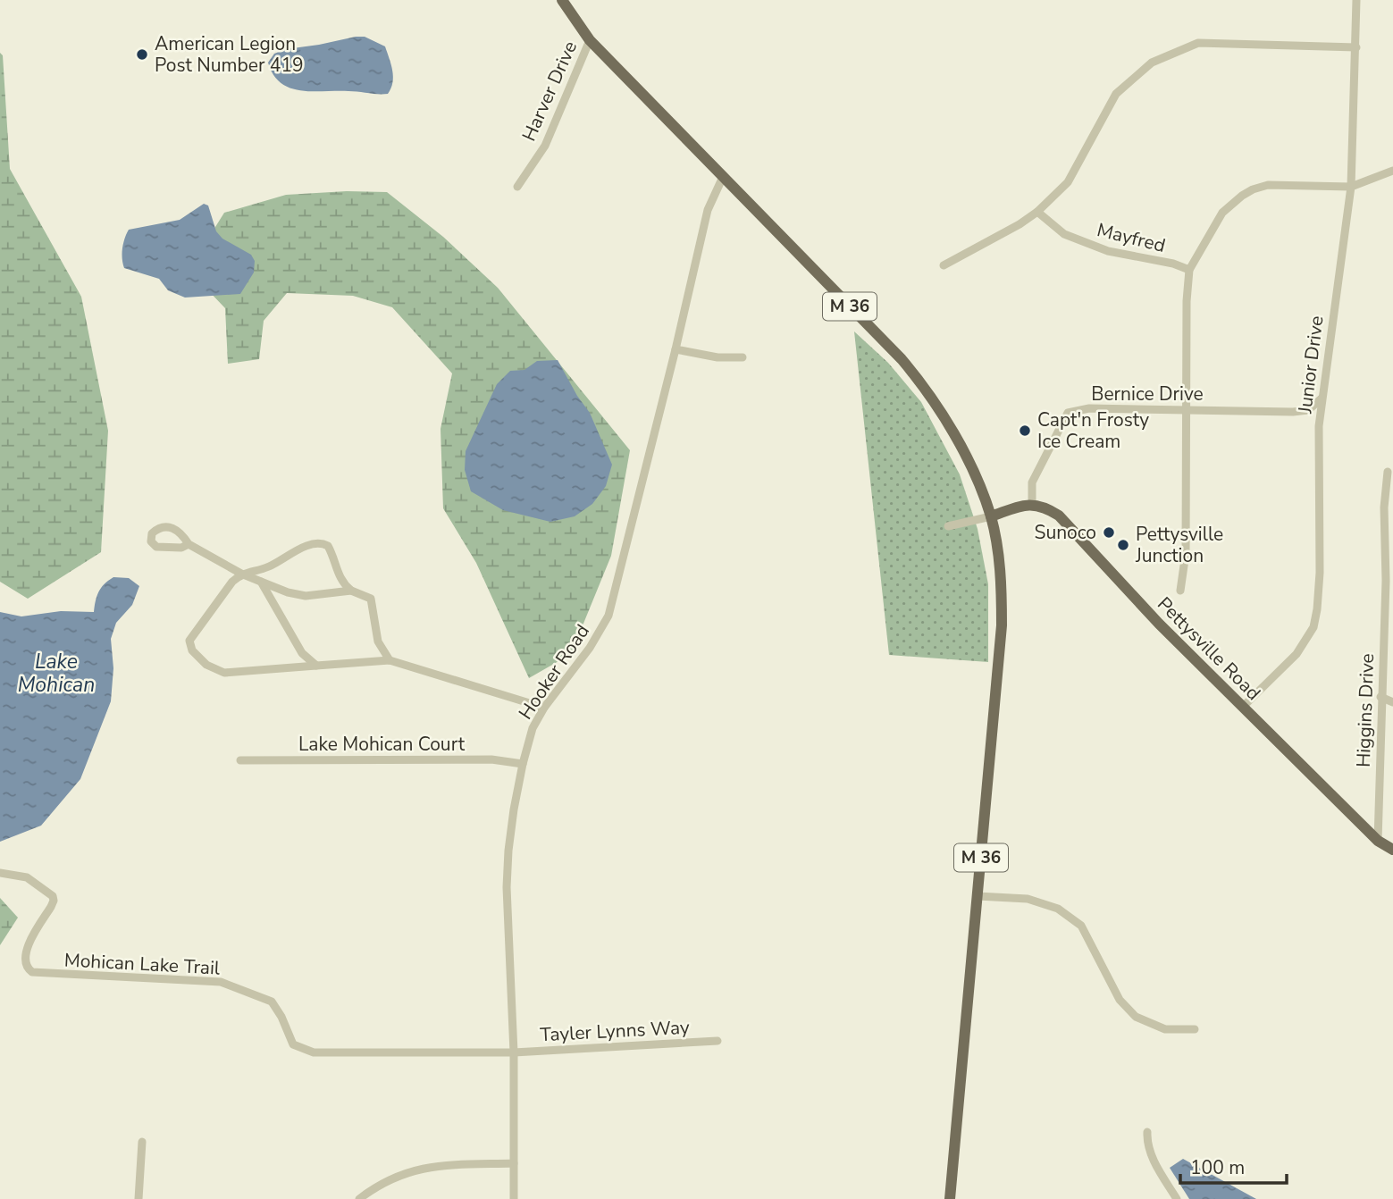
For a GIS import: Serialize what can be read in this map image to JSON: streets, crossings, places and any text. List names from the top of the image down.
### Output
{
  "streets": {
    "main road": ["M 36", "Pettysville Road"],
    "street": [
      "Harver Drive",
      "Mayfred",
      "Junior Drive",
      "Bernice Drive",
      "Hooker Road",
      "Higgins Drive",
      "Lake Mohican Court",
      "Mohican Lake Trail",
      "Tayler Lynns Way"
    ]
  },
  "crossings": [
    ["Harver Drive", "M 36"],
    ["M 36", "Hooker Road"],
    ["Junior Drive", "Bernice Drive"],
    ["Junior Drive", "Pettysville Road"],
    ["Bernice Drive", "Pettysville Road"],
    ["Pettysville Road", "Higgins Drive"],
    ["Hooker Road", "Lake Mohican Court"],
    ["Hooker Road", "Mohican Lake Trail"],
    ["Hooker Road", "Tayler Lynns Way"],
    ["Mohican Lake Trail", "Tayler Lynns Way"]
  ],
  "water": ["Lake Mohican"],
  "places": [
    "American Legion Post Number 419",
    "Capt'n Frosty Ice Cream",
    "Sunoco",
    "Pettysville Junction"
  ],
  "scale_bar": "100 m"
}
